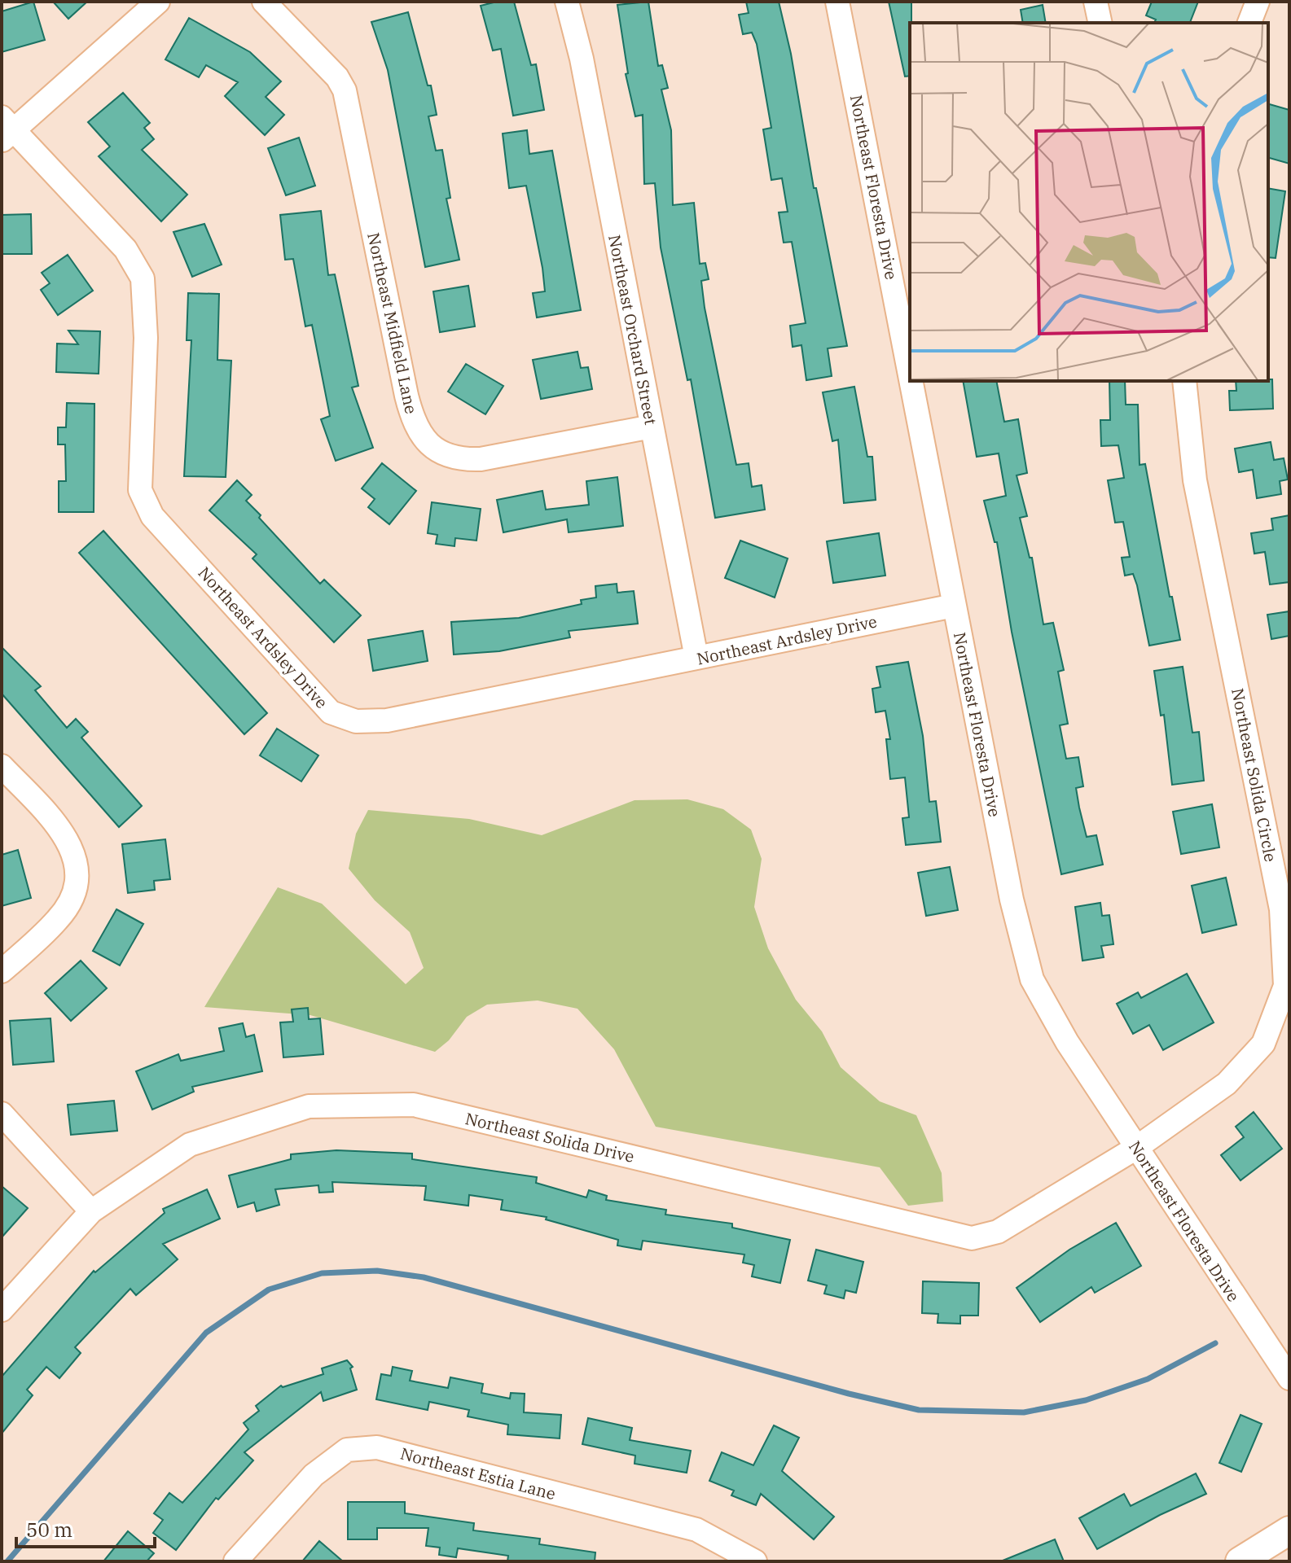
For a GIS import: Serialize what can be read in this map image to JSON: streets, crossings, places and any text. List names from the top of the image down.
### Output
{
  "streets": {
    "street": [
      "Northeast Floresta Drive",
      "Northeast Midfield Lane",
      "Northeast Orchard Street",
      "Northeast Ardsley Drive",
      "Northeast Solida Circle",
      "Northeast Solida Drive",
      "Northeast Estia Lane"
    ]
  },
  "crossings": [
    ["Northeast Floresta Drive", "Northeast Ardsley Drive"],
    ["Northeast Floresta Drive", "Northeast Solida Circle"],
    ["Northeast Floresta Drive", "Northeast Solida Drive"],
    ["Northeast Midfield Lane", "Northeast Orchard Street"],
    ["Northeast Orchard Street", "Northeast Ardsley Drive"],
    ["Northeast Solida Circle", "Northeast Solida Drive"]
  ],
  "scale_bar": "50 m"
}
